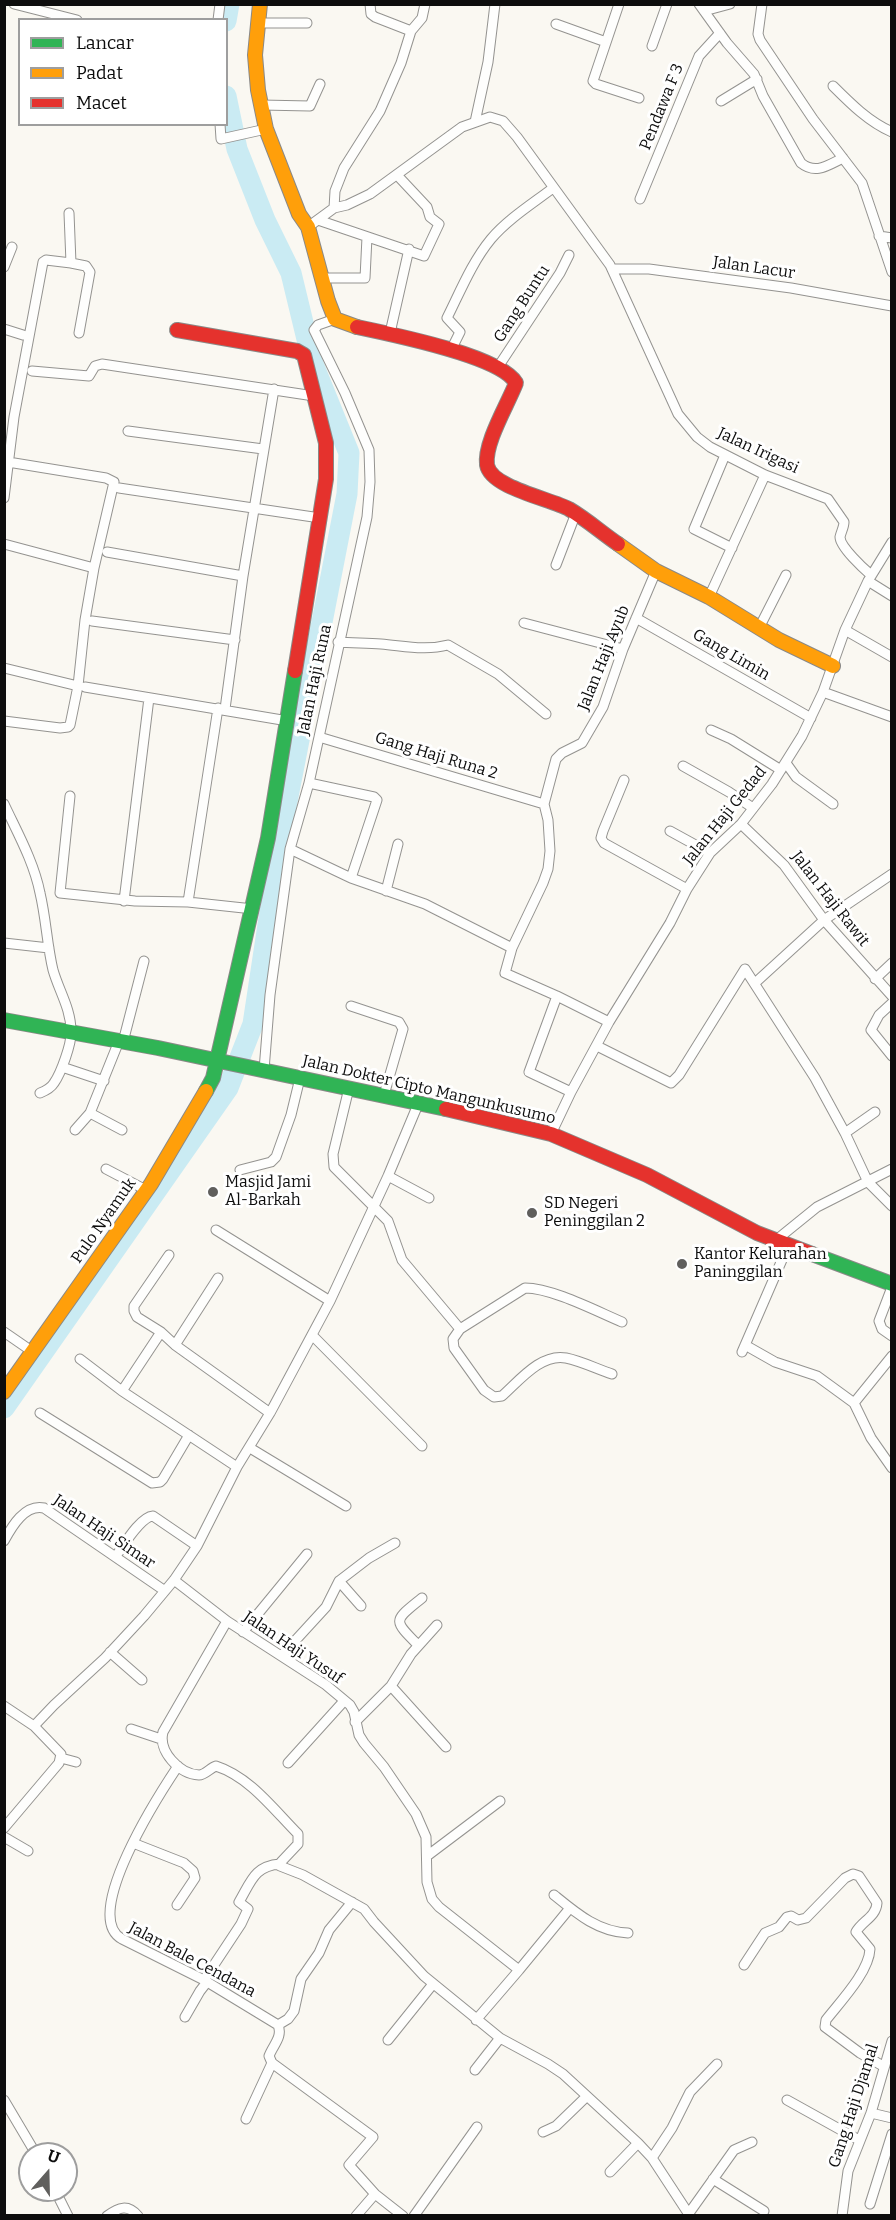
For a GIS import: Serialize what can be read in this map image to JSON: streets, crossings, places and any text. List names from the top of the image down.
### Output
{
  "streets": {
    "street": [
      "Pendawa F 3",
      "Jalan Lacur",
      "Gang Buntu",
      "Jalan Irigasi",
      "Gang Limin",
      "Jalan Haji Ayub",
      "Jalan Haji Runa",
      "Gang Haji Runa 2",
      "Jalan Haji Gedad",
      "Jalan Haji Rawit",
      "Jalan Dokter Cipto Mangunkusumo",
      "Pulo Nyamuk",
      "Jalan Haji Simar",
      "Jalan Haji Yusuf",
      "Jalan Bale Cendana",
      "Gang Haji Djamal"
    ]
  },
  "crossings": [
    ["Jalan Lacur", "Jalan Irigasi"],
    ["Jalan Irigasi", "Jalan Haji Gedad"],
    ["Gang Limin", "Jalan Haji Ayub"],
    ["Gang Limin", "Jalan Haji Gedad"],
    ["Jalan Haji Ayub", "Gang Haji Runa 2"],
    ["Jalan Haji Ayub", "Jalan Haji Gedad"],
    ["Jalan Haji Runa", "Gang Haji Runa 2"],
    ["Jalan Haji Runa", "Jalan Dokter Cipto Mangunkusumo"],
    ["Jalan Haji Gedad", "Jalan Haji Rawit"],
    ["Jalan Haji Gedad", "Jalan Dokter Cipto Mangunkusumo"],
    ["Jalan Dokter Cipto Mangunkusumo", "Pulo Nyamuk"],
    ["Jalan Haji Simar", "Jalan Haji Yusuf"]
  ],
  "places": ["Masjid Jami Al-Barkah", "SD Negeri Peninggilan 2", "Kantor Kelurahan Paninggilan"],
  "legend": ["Lancar", "Padat", "Macet"],
  "north": "top"
}
